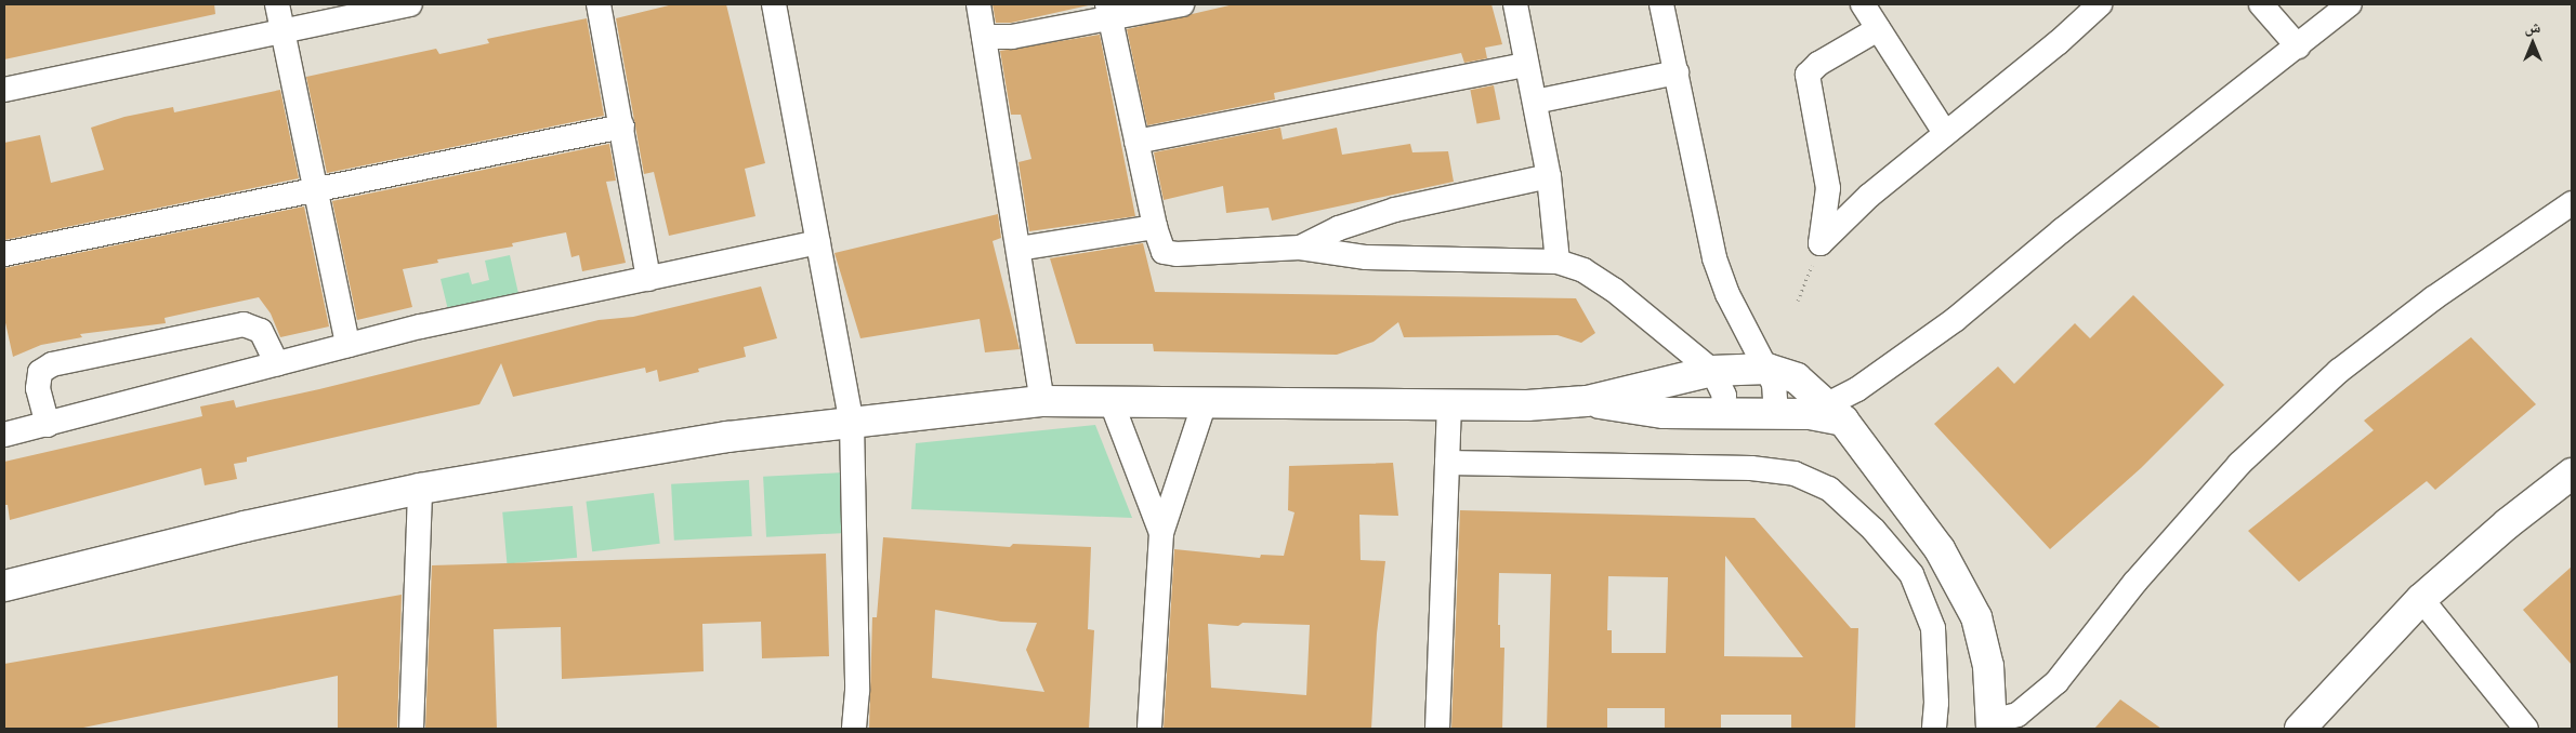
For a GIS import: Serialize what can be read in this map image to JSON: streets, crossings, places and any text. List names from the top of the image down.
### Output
{
  "north": "top"
}
